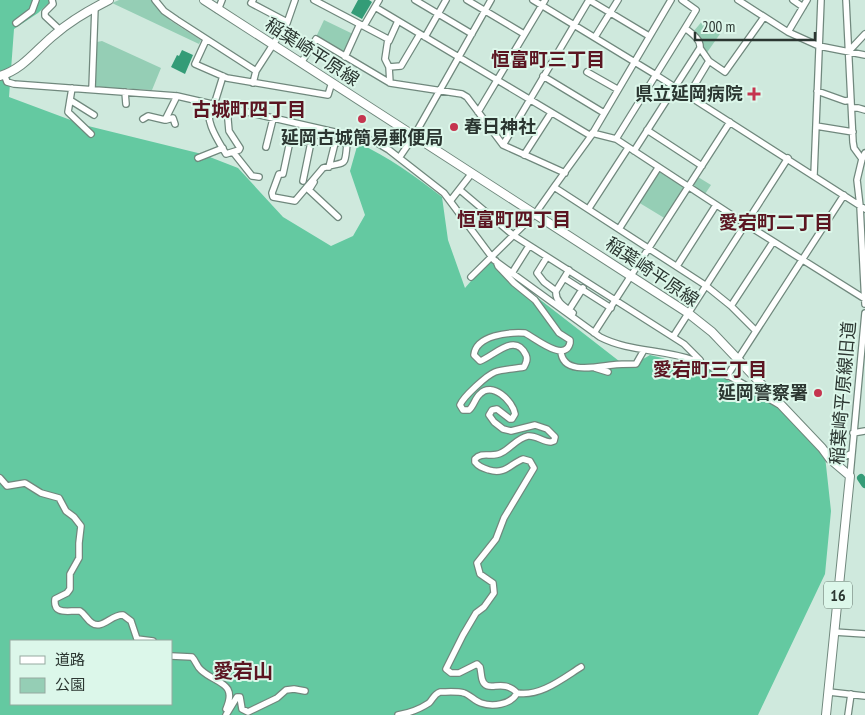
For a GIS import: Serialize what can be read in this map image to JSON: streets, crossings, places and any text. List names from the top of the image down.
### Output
{
  "streets": {
    "main road": ["稲葉崎平原線", "16"],
    "street": ["稲葉崎平原線旧道"]
  },
  "crossings": [
    ["稲葉崎平原線", "稲葉崎平原線旧道"],
    ["稲葉崎平原線", "16"],
    ["稲葉崎平原線旧道", "16"]
  ],
  "districts": [
    "恒富町三丁目",
    "古城町四丁目",
    "恒富町四丁目",
    "愛宕町二丁目",
    "愛宕町三丁目",
    "愛宕山"
  ],
  "places": {
    "health": ["県立延岡病院"],
    "other": ["延岡古城簡易郵便局", "春日神社", "延岡警察署"]
  },
  "legend": ["道路", "公園"],
  "scale_bar": "200 m"
}
